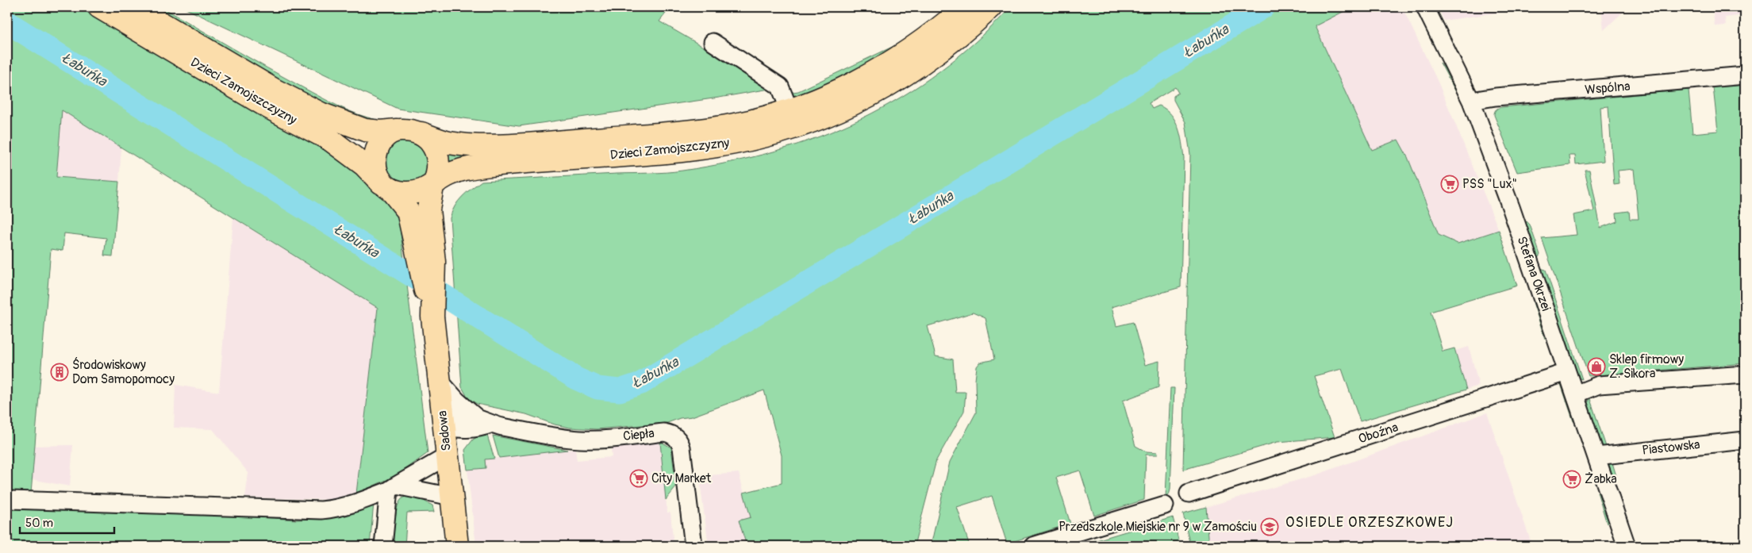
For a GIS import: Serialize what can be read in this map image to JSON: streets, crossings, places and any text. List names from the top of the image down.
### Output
{
  "streets": {
    "main road": ["Dzieci Zamojszczyzny", "Sadowa"],
    "street": [
      "Wspólna",
      "Stefana Okrzei",
      "Oboźna",
      "Ciepła",
      "Piastowska"
    ]
  },
  "crossings": [
    ["Wspólna", "Stefana Okrzei"],
    ["Dzieci Zamojszczyzny", "Sadowa"],
    ["Stefana Okrzei", "Oboźna"],
    ["Stefana Okrzei", "Piastowska"],
    ["Sadowa", "Ciepła"]
  ],
  "districts": ["OSIEDLE ORZESZKOWEJ"],
  "water": ["Łabuńka"],
  "places": {
    "supermarket": ["PSS \"Lux\"", "City Market", "Żabka"],
    "shop": ["Sklep firmowy Z. Sikora"],
    "building": ["Środowiskowy Dom Samopomocy"],
    "school or university": ["Przedszkole Miejskie nr 9 w Zamościu"]
  },
  "scale_bar": "50 m"
}
